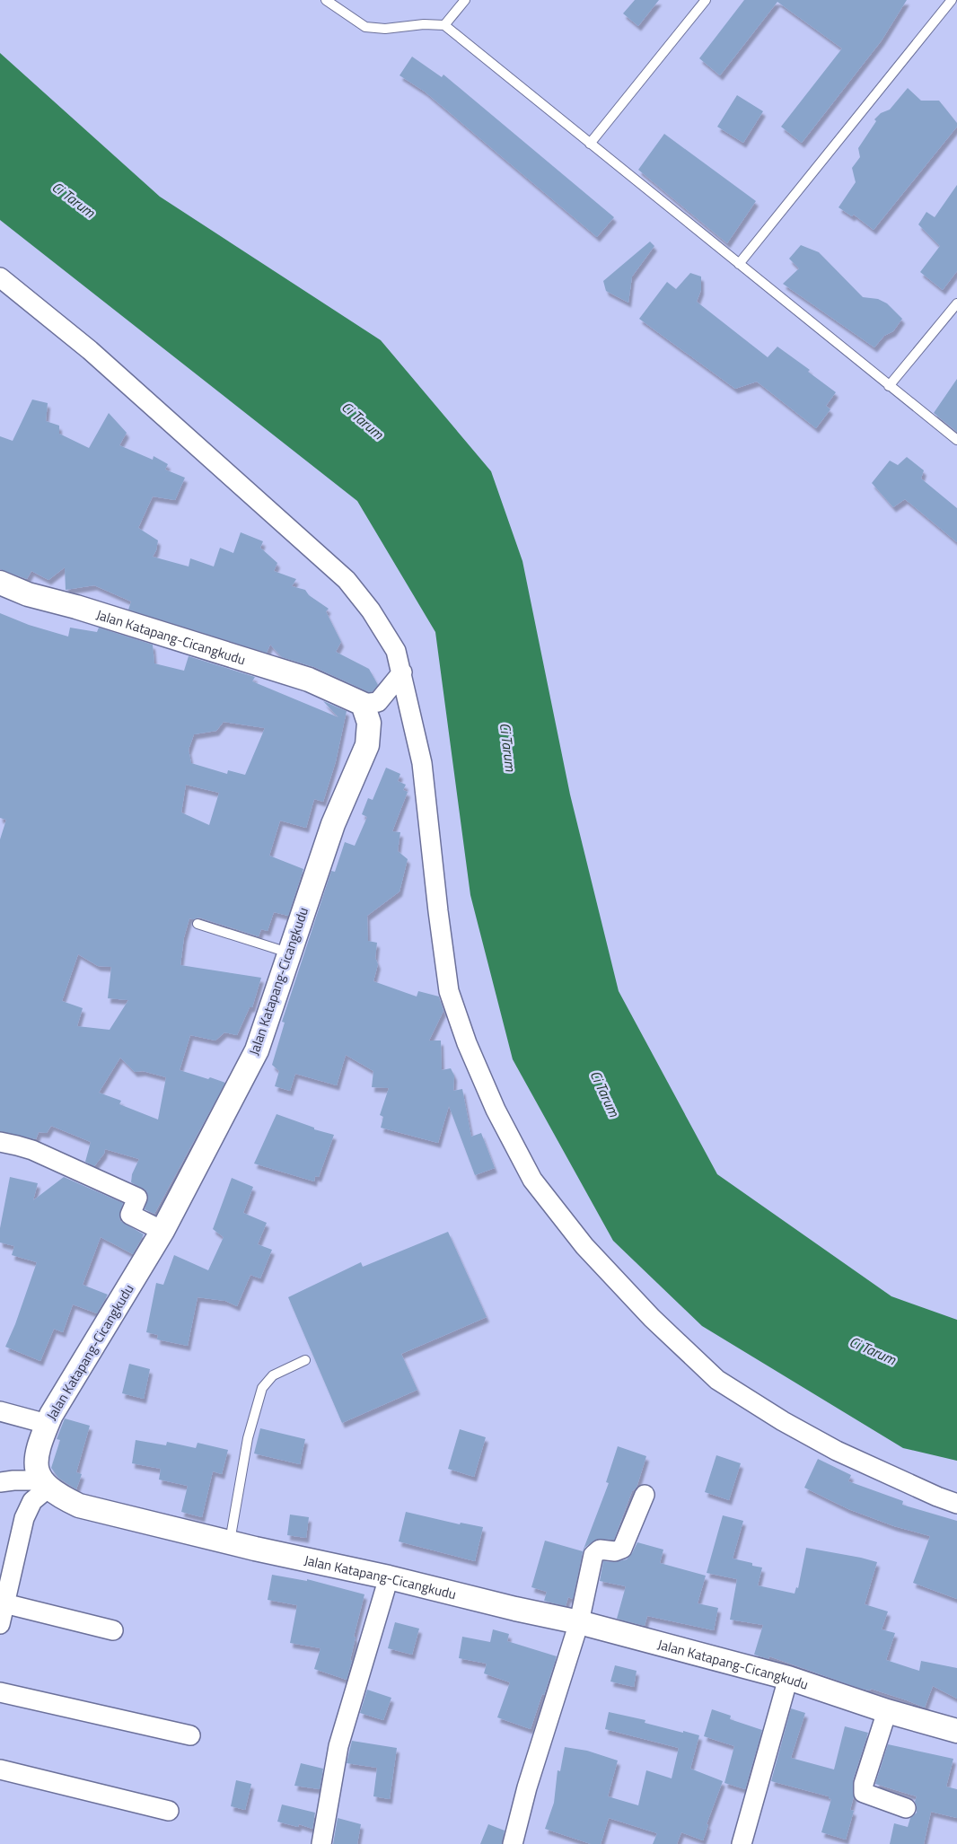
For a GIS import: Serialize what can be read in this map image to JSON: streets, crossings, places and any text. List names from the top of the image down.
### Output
{
  "streets": {
    "street": ["Jalan Katapang-Cicangkudu"]
  },
  "water": ["Ci Tarum"]
}
